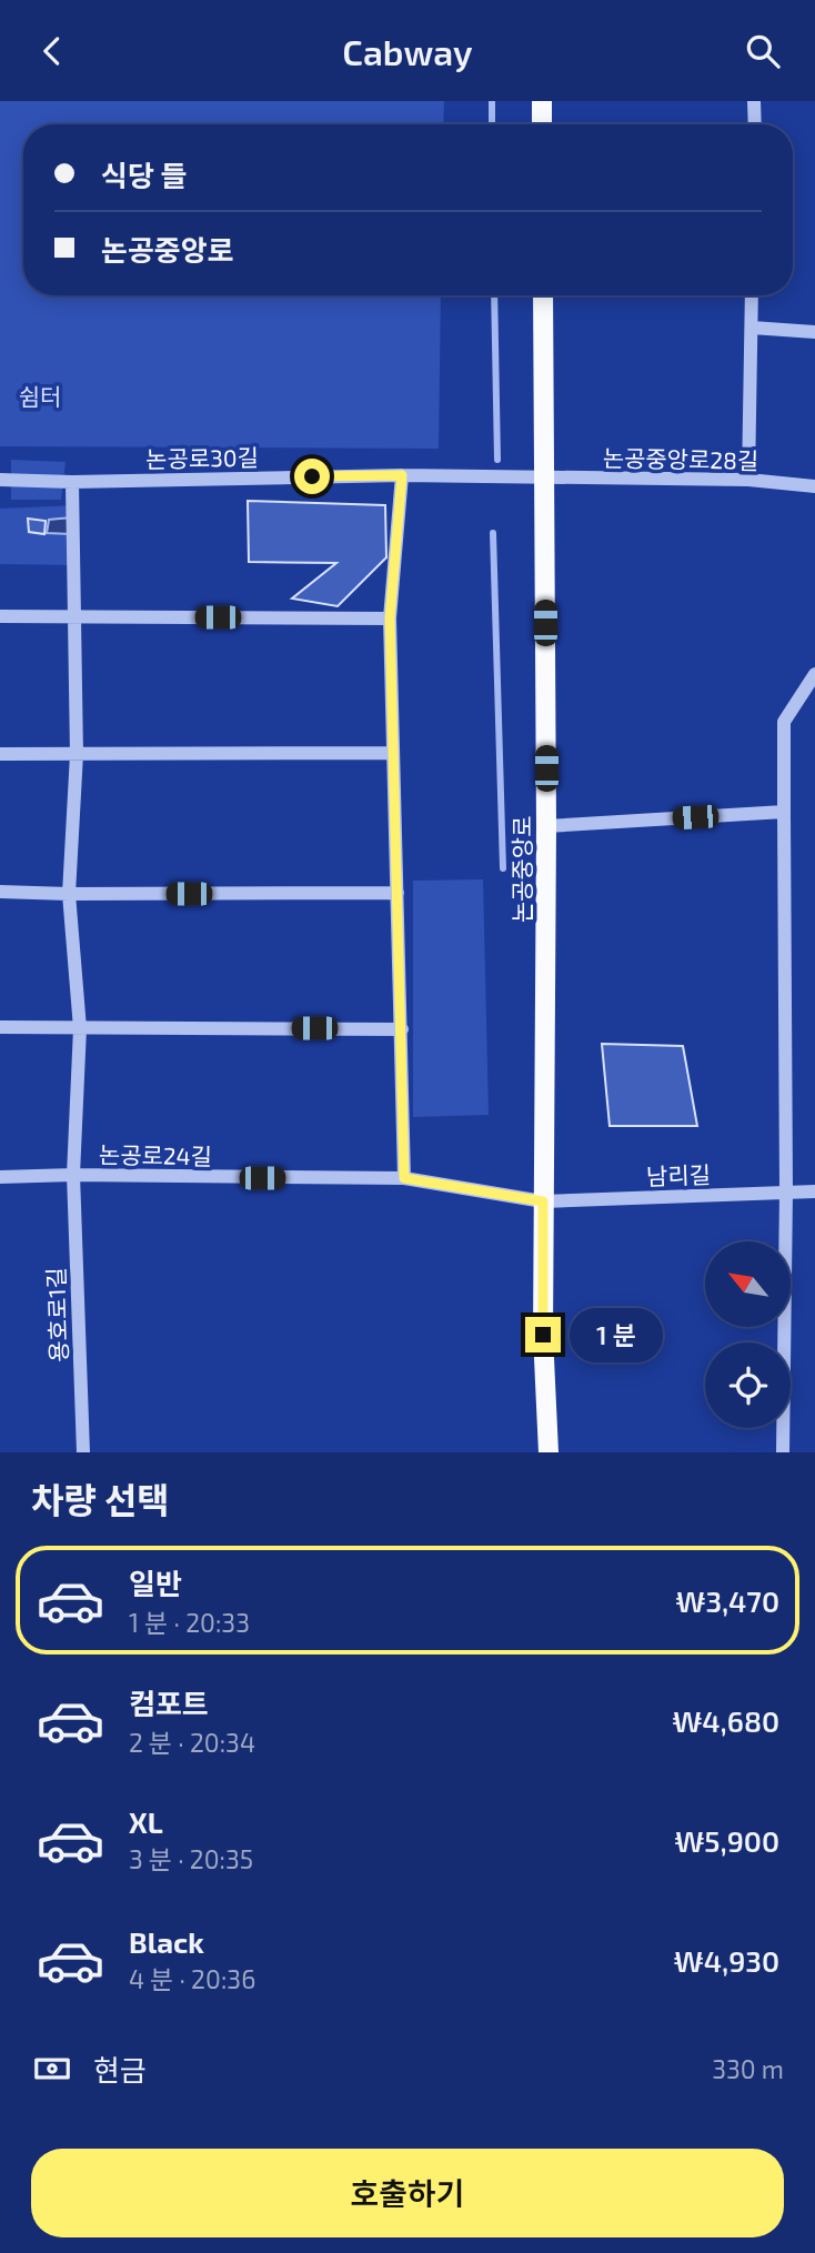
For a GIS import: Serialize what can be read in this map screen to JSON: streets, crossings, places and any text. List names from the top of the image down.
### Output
{
  "streets": {
    "main road": ["논공중앙로"],
    "street": [
      "논공로30길",
      "논공중앙로28길",
      "논공로24길",
      "남리길",
      "용호로1길"
    ]
  },
  "crossings": [
    ["논공로30길", "논공중앙로28길"],
    ["논공로30길", "논공중앙로"],
    ["논공로30길", "용호로1길"],
    ["논공중앙로28길", "논공중앙로"],
    ["논공중앙로", "논공로24길"],
    ["논공중앙로", "남리길"],
    ["논공로24길", "남리길"],
    ["논공로24길", "용호로1길"]
  ],
  "parks": ["쉼터"],
  "north": "top left",
  "page": {
    "header": "Cabway",
    "banner": ["식당 들", "논공중앙로"],
    "bubble": "1 분",
    "heading": "차량 선택",
    "list": [
      {
        "name": "일반",
        "note": "1 분 · 20:33",
        "value": "₩3,470"
      },
      {
        "name": "컴포트",
        "note": "2 분 · 20:34",
        "value": "₩4,680"
      },
      {
        "name": "XL",
        "note": "3 분 · 20:35",
        "value": "₩5,900"
      },
      {
        "name": "Black",
        "note": "4 분 · 20:36",
        "value": "₩4,930"
      }
    ],
    "pay": ["현금", "330 m"],
    "buttons": "호출하기"
  }
}
